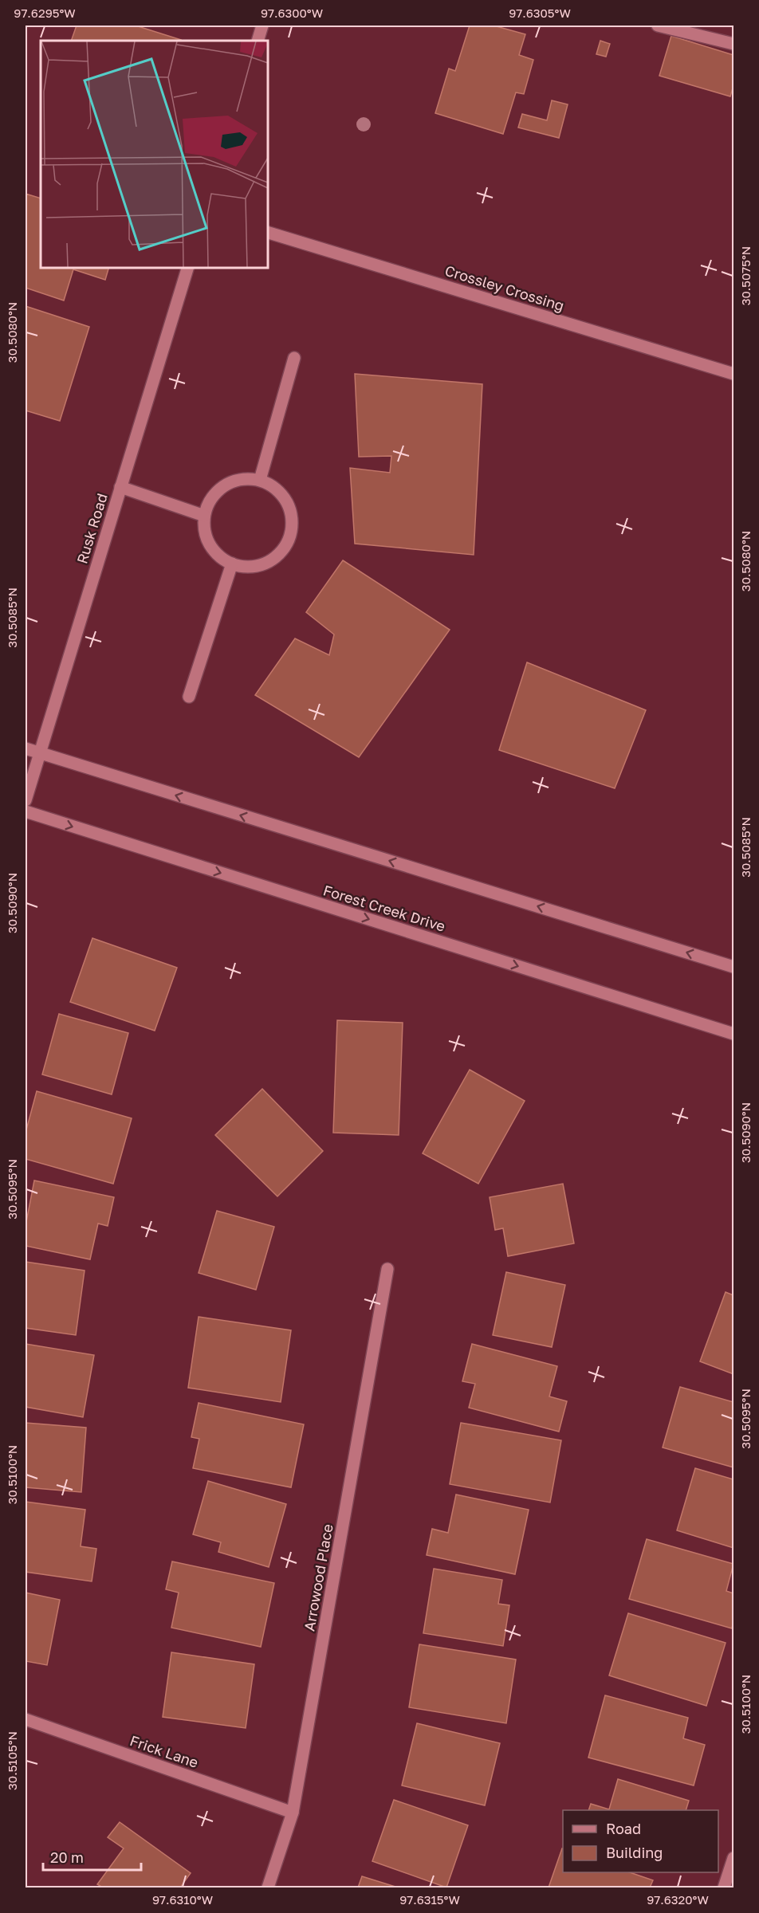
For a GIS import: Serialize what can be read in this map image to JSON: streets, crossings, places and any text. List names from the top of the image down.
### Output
{
  "streets": {
    "street": [
      "Crossley Crossing",
      "Rusk Road",
      "Forest Creek Drive",
      "Arrowood Place",
      "Frick Lane"
    ]
  },
  "crossings": [
    ["Arrowood Place", "Frick Lane"]
  ],
  "legend": ["Road", "Building"],
  "scale_bar": "20 m",
  "coordinates": [
    "97.6295°W",
    "97.6300°W",
    "97.6305°W",
    "30.5075°N",
    "30.5080°N",
    "30.5085°N",
    "30.5090°N",
    "30.5095°N",
    "30.5100°N",
    "30.5105°N",
    "97.6310°W",
    "97.6315°W",
    "97.6320°W"
  ]
}
